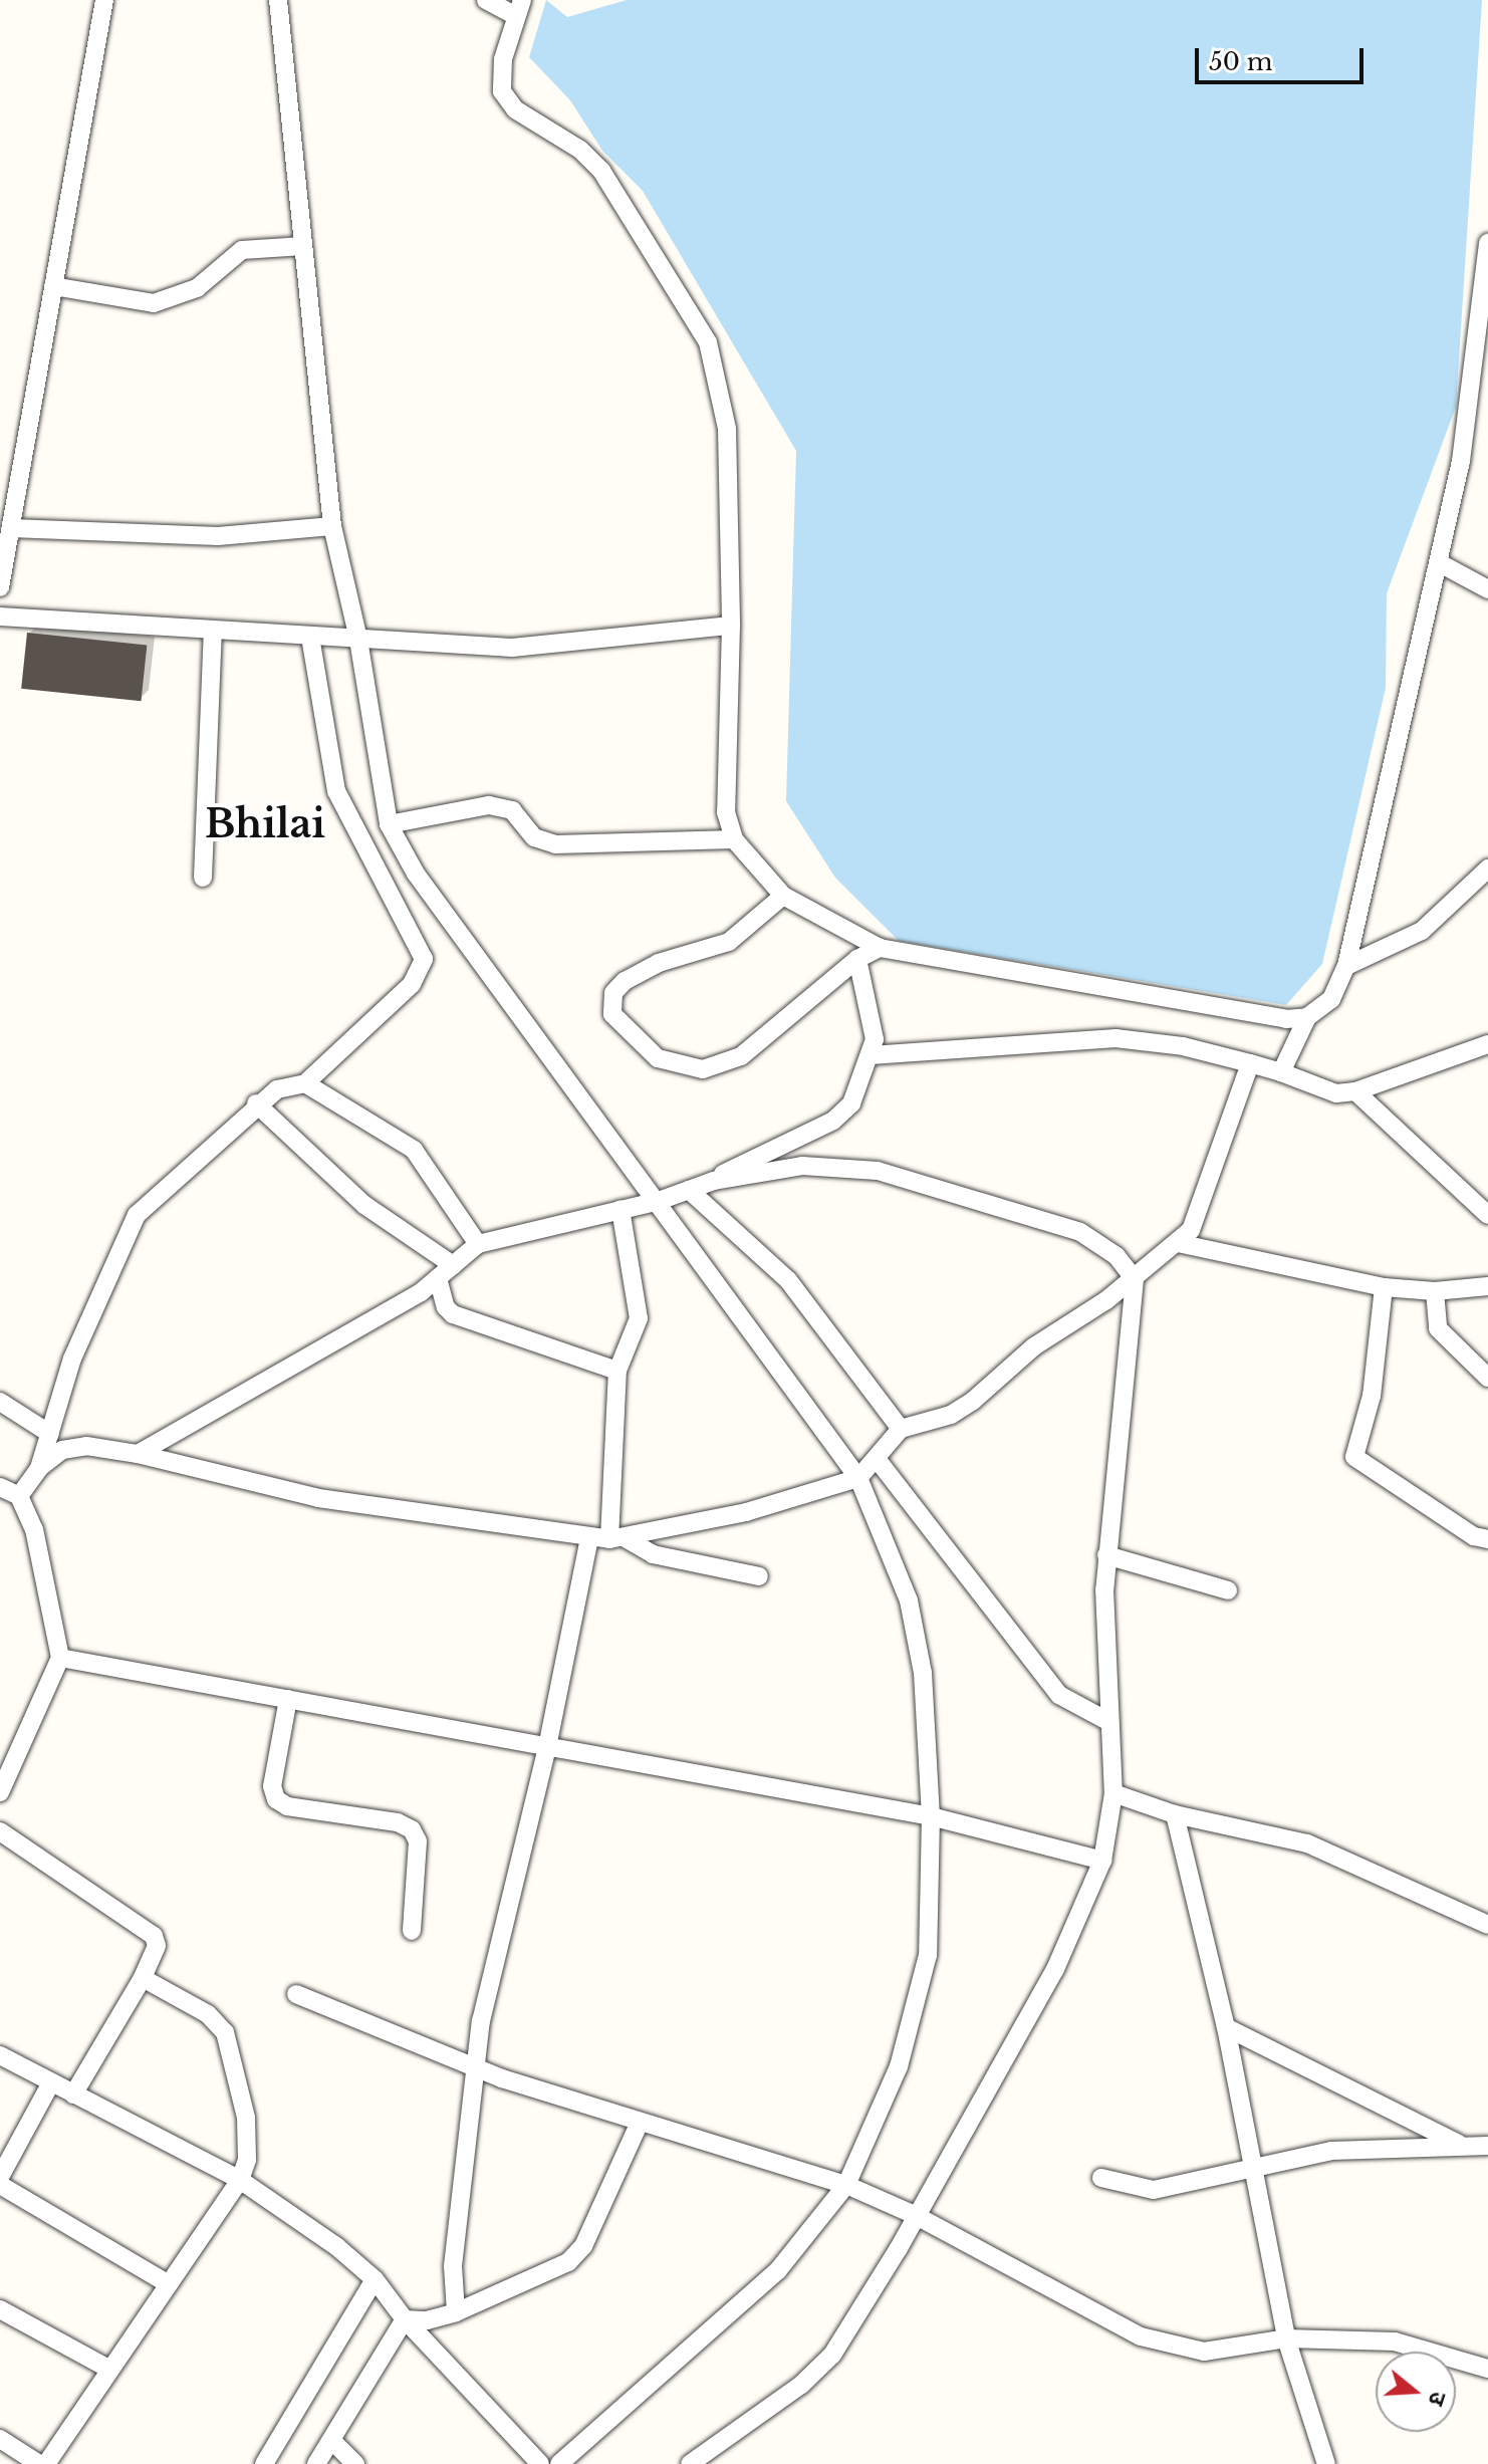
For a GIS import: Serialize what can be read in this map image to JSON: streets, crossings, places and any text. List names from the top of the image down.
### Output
{
  "districts": ["Bhilai"],
  "scale_bar": "50 m",
  "north": "right"
}
